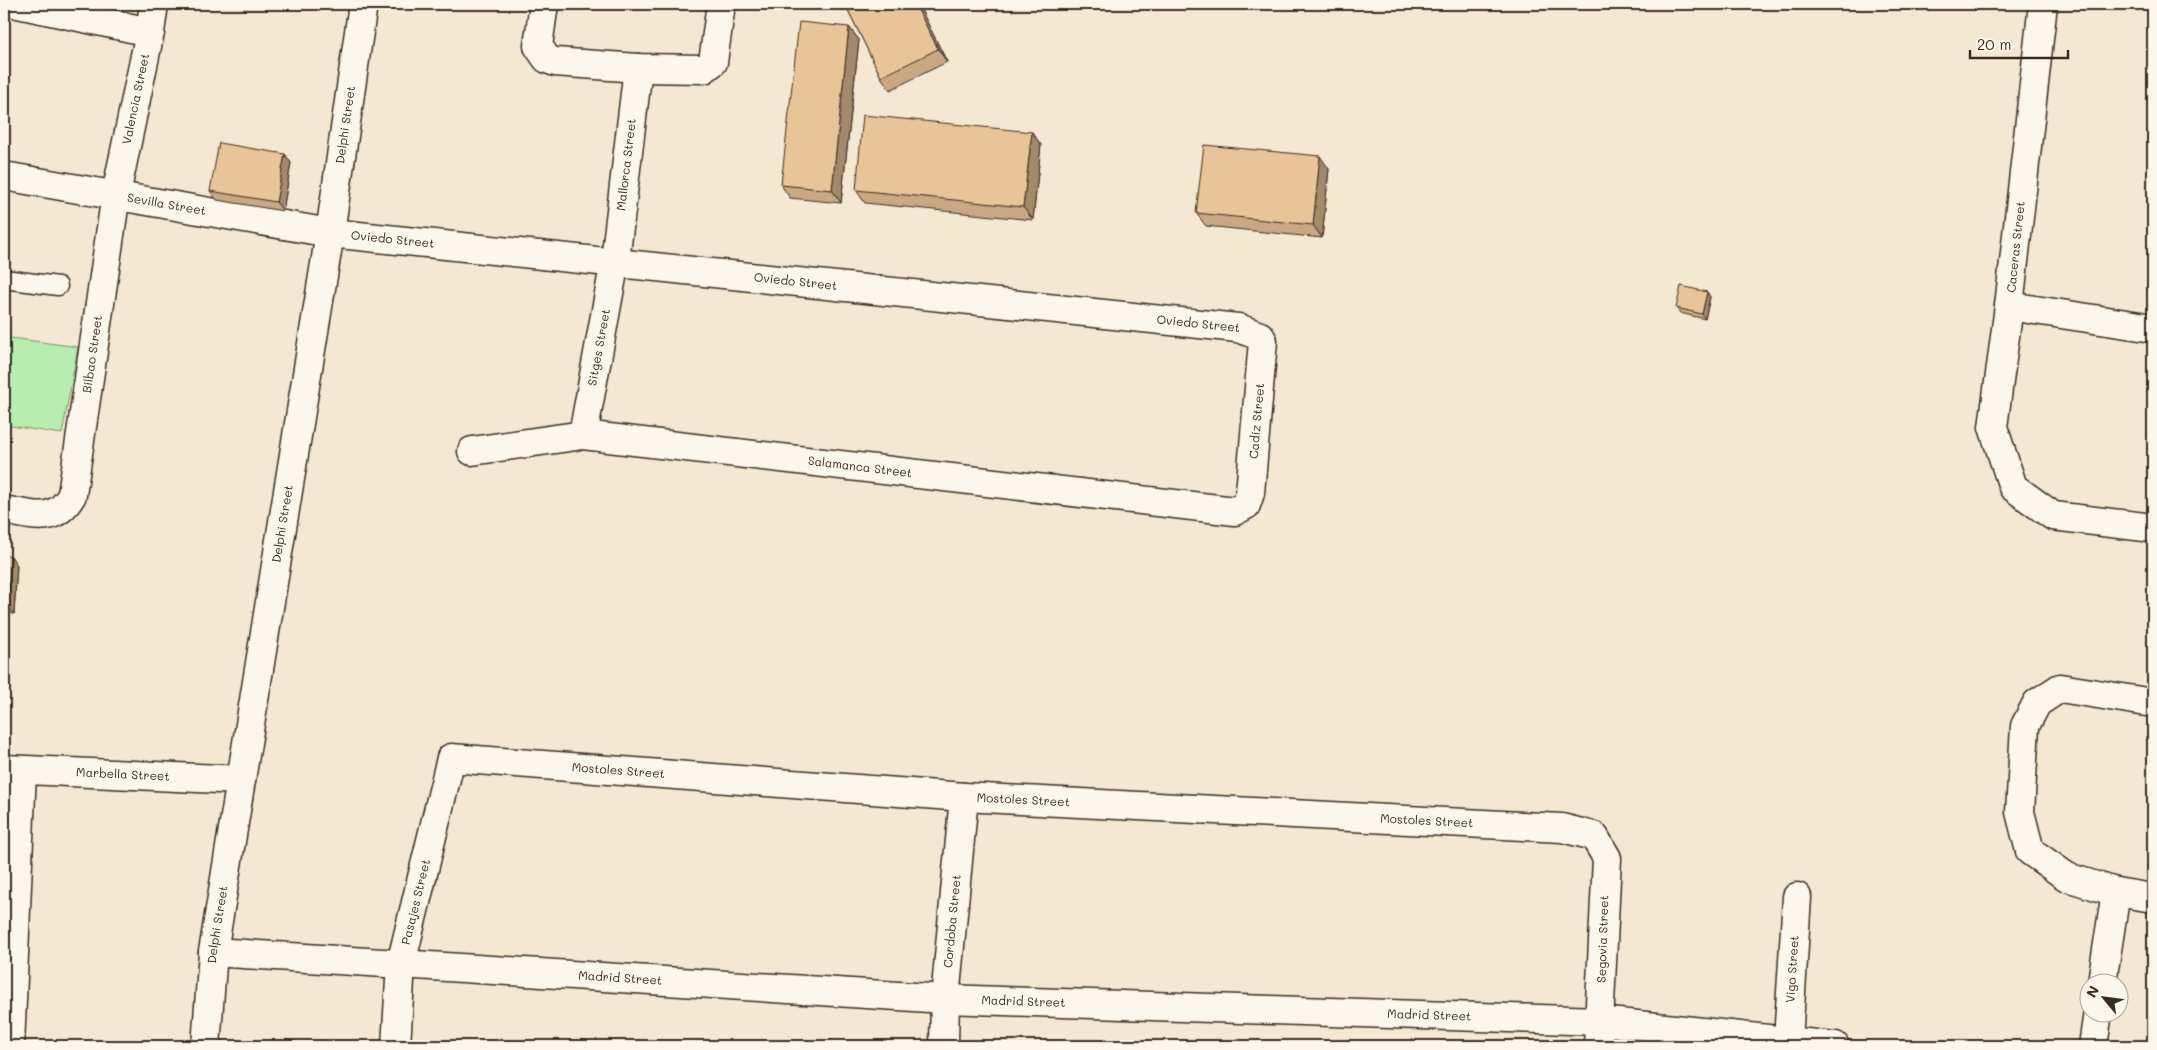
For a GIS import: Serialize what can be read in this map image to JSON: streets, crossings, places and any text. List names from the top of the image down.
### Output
{
  "streets": {
    "street": [
      "Valencia Street",
      "Delphi Street",
      "Mallorca Street",
      "Sevilla Street",
      "Oviedo Street",
      "Caceras Street",
      "Sitges Street",
      "Bilbao Street",
      "Cadiz Street",
      "Salamanca Street",
      "Mostoles Street",
      "Marbella Street",
      "Pasajes Street",
      "Cordoba Street",
      "Segovia Street",
      "Vigo Street",
      "Madrid Street"
    ]
  },
  "crossings": [
    ["Valencia Street", "Sevilla Street"],
    ["Valencia Street", "Bilbao Street"],
    ["Delphi Street", "Sevilla Street"],
    ["Delphi Street", "Oviedo Street"],
    ["Delphi Street", "Marbella Street"],
    ["Delphi Street", "Madrid Street"],
    ["Mallorca Street", "Oviedo Street"],
    ["Mallorca Street", "Sitges Street"],
    ["Sevilla Street", "Oviedo Street"],
    ["Sevilla Street", "Bilbao Street"],
    ["Oviedo Street", "Sitges Street"],
    ["Oviedo Street", "Cadiz Street"],
    ["Sitges Street", "Salamanca Street"],
    ["Cadiz Street", "Salamanca Street"],
    ["Mostoles Street", "Pasajes Street"],
    ["Mostoles Street", "Cordoba Street"],
    ["Mostoles Street", "Segovia Street"],
    ["Pasajes Street", "Madrid Street"],
    ["Cordoba Street", "Madrid Street"],
    ["Segovia Street", "Madrid Street"],
    ["Vigo Street", "Madrid Street"]
  ],
  "scale_bar": "20 m",
  "north": "top left"
}
